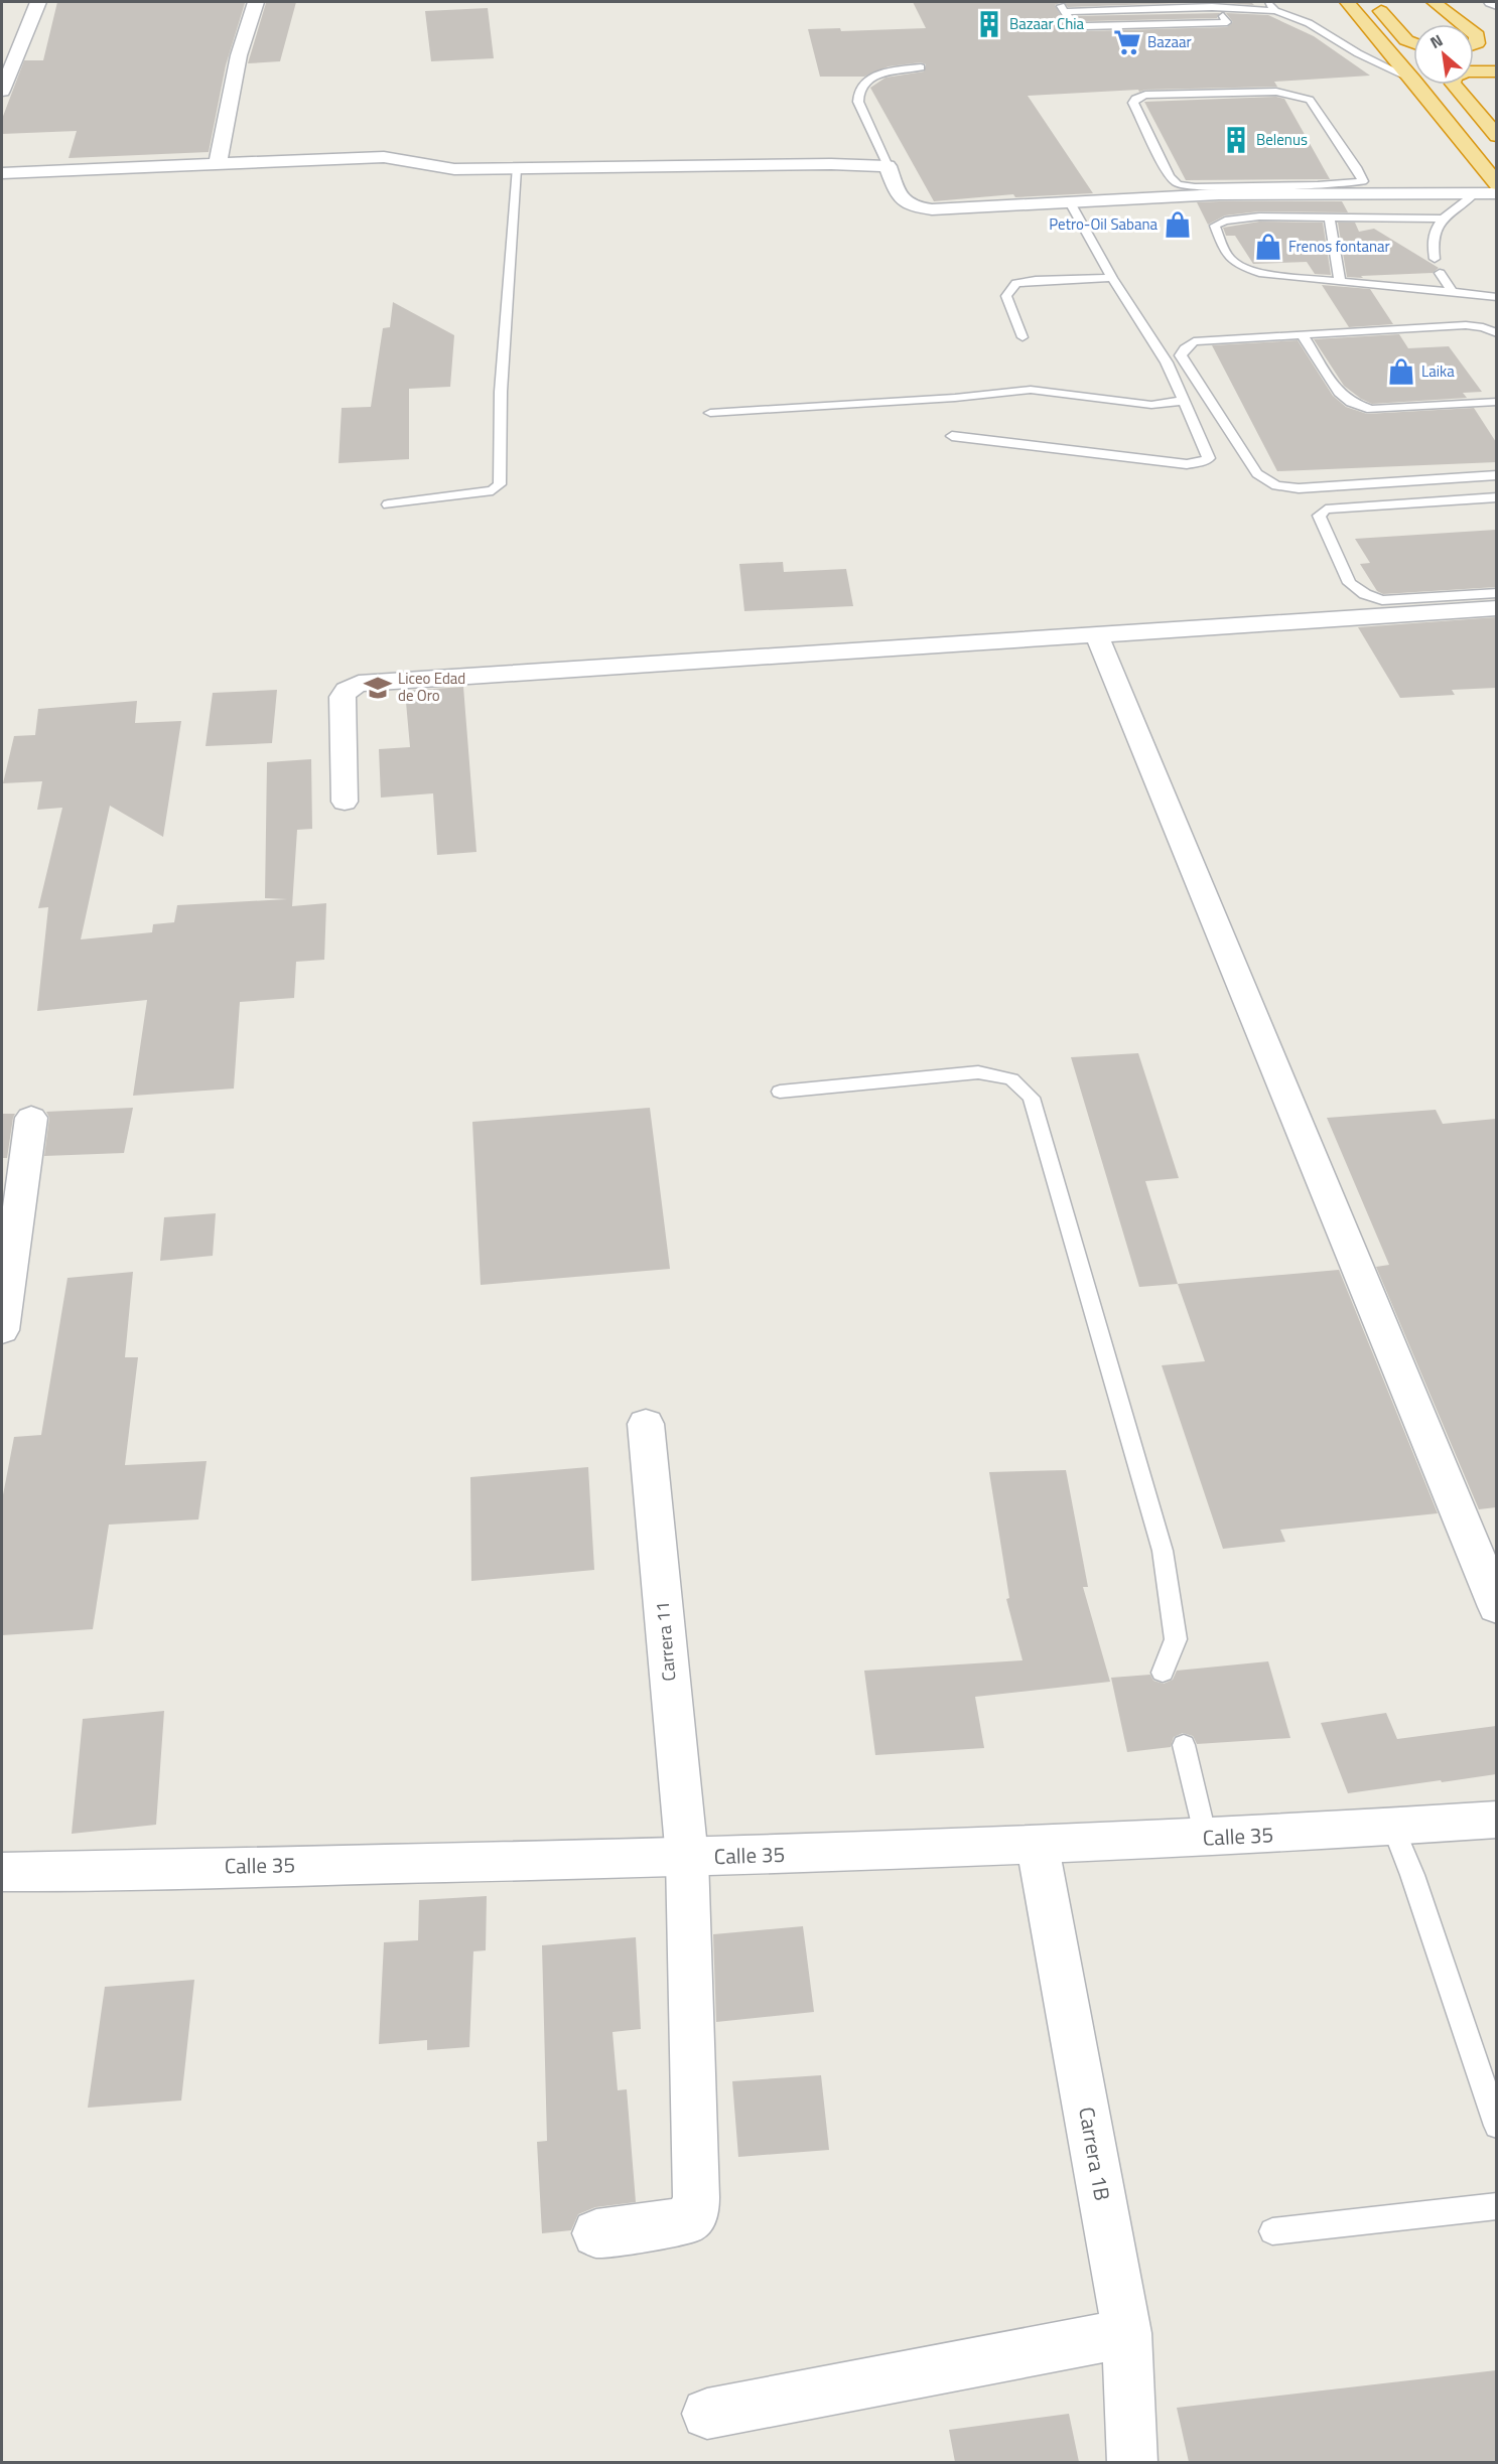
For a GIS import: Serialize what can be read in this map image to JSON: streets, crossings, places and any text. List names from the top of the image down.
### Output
{
  "streets": {
    "street": ["Carrera 11", "Calle 35", "Carrera 1B"]
  },
  "crossings": [
    ["Carrera 11", "Calle 35"],
    ["Calle 35", "Carrera 1B"]
  ],
  "places": {
    "building": ["Bazaar Chia", "Belenus"],
    "supermarket": ["Bazaar"],
    "shop": ["Petro-Oil Sabana", "Frenos fontanar", "Laika"],
    "school or university": ["Liceo Edad de Oro"]
  },
  "north": "top left"
}
